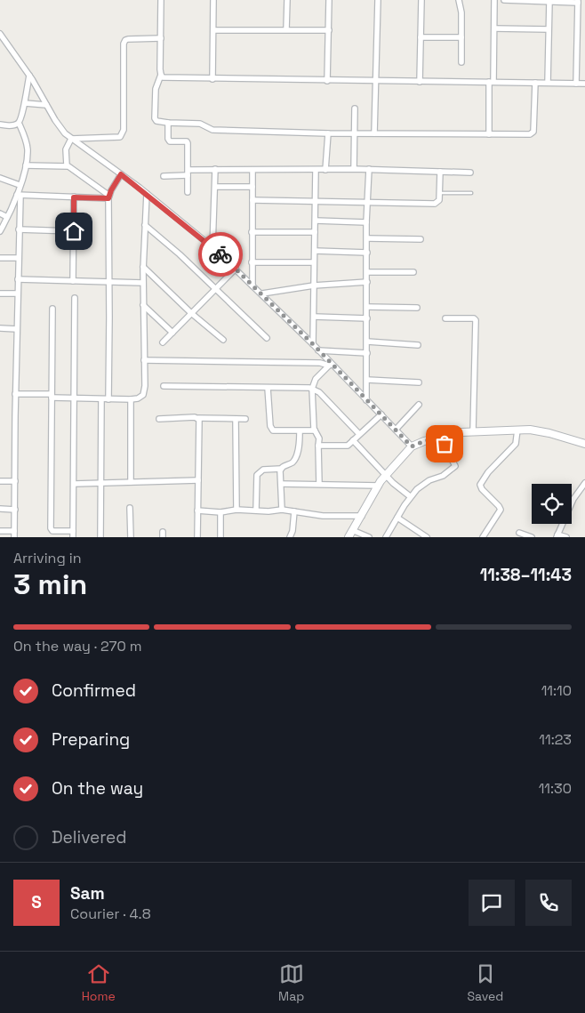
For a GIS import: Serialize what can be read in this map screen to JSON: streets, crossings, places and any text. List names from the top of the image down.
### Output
{
  "page": {
    "heading": ["3 min", "Arriving in", "11:38–11:43"],
    "panel": ["Sam", "Courier · 4.8"],
    "bar": "On the way · 270 m",
    "list": [
      ["Confirmed", "11:10"],
      ["Preparing", "11:23"],
      ["On the way", "11:30"],
      "Delivered"
    ],
    "round": "S",
    "tabs": ["Home", "Map", "Saved"]
  }
}
